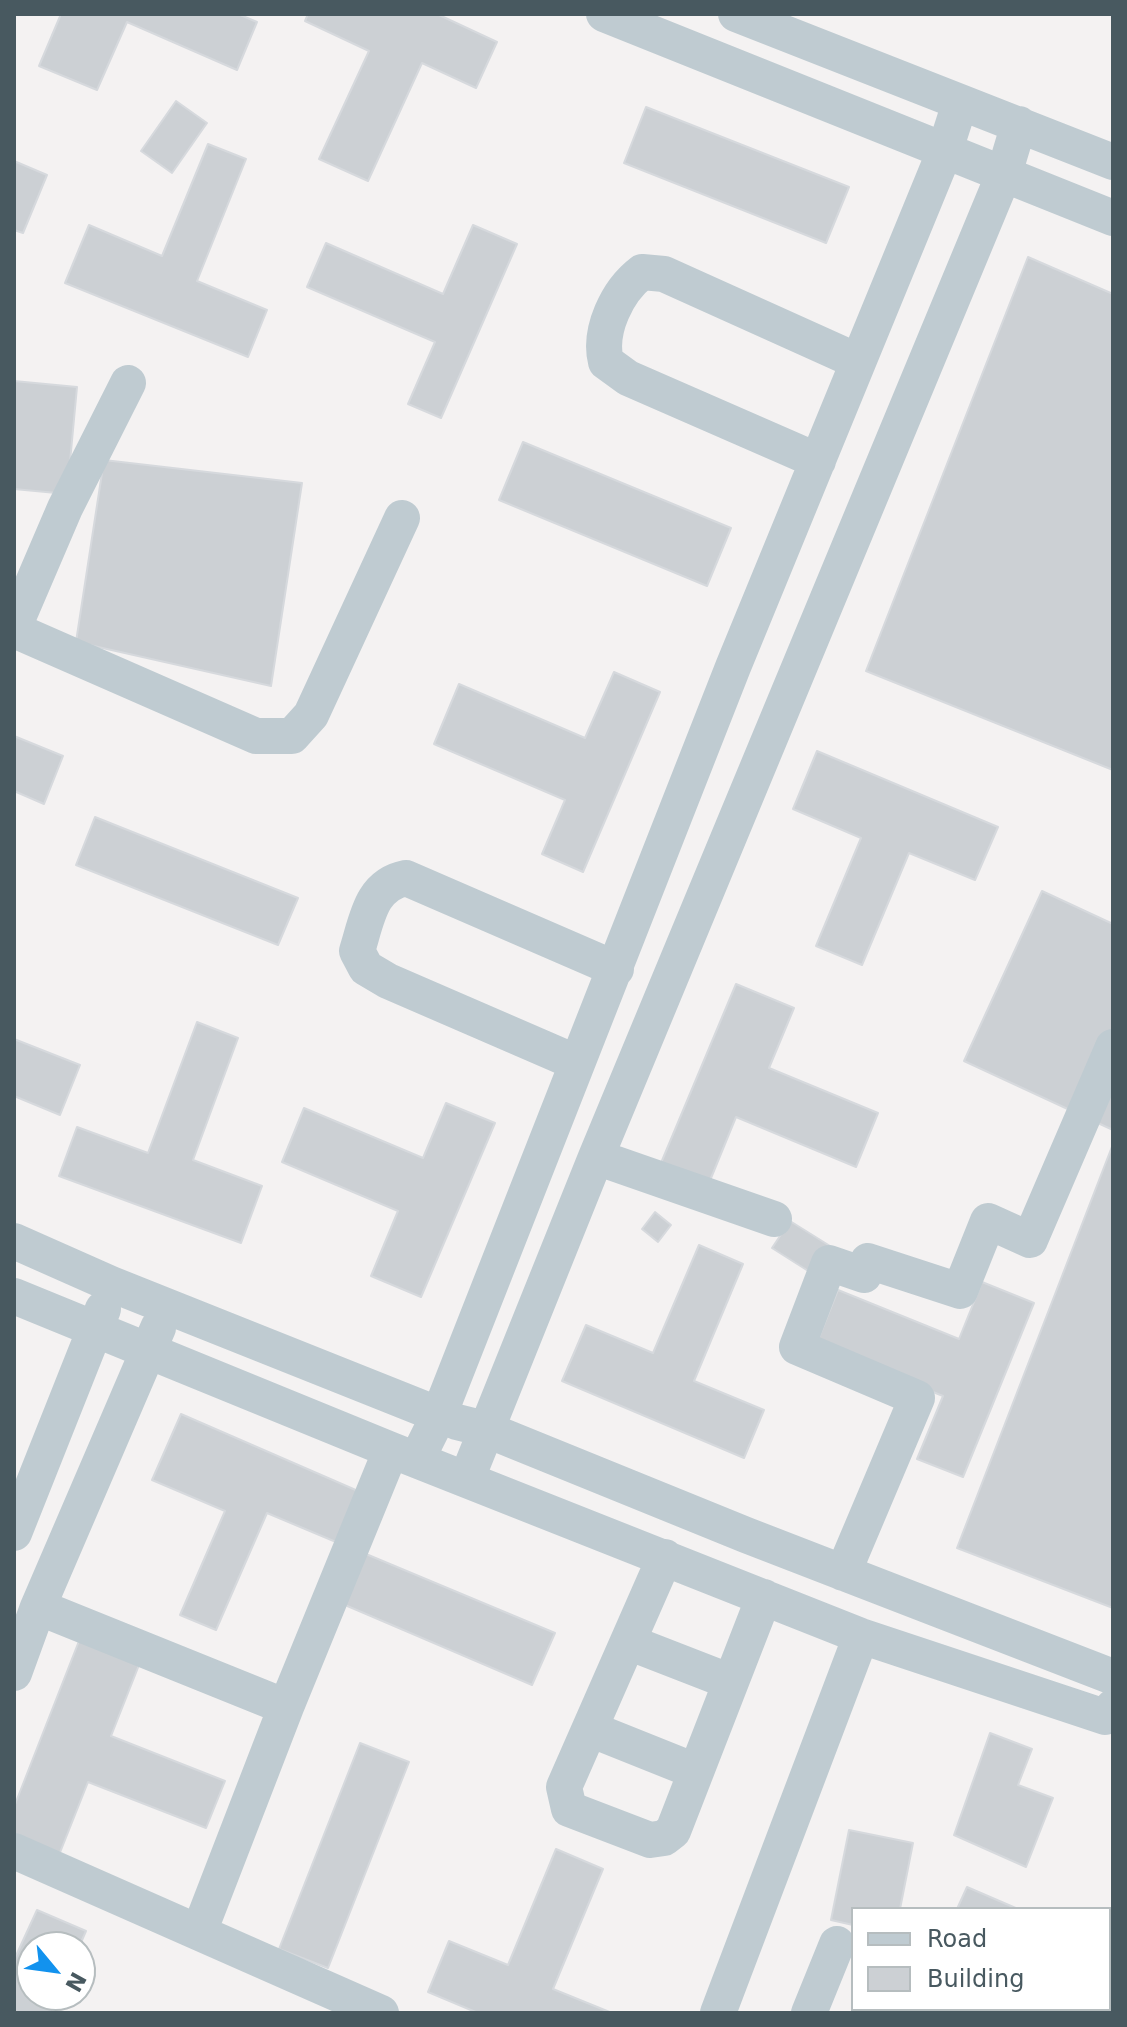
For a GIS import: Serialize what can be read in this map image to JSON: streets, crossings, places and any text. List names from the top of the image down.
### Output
{
  "legend": ["Road", "Building"],
  "north": "bottom right"
}
